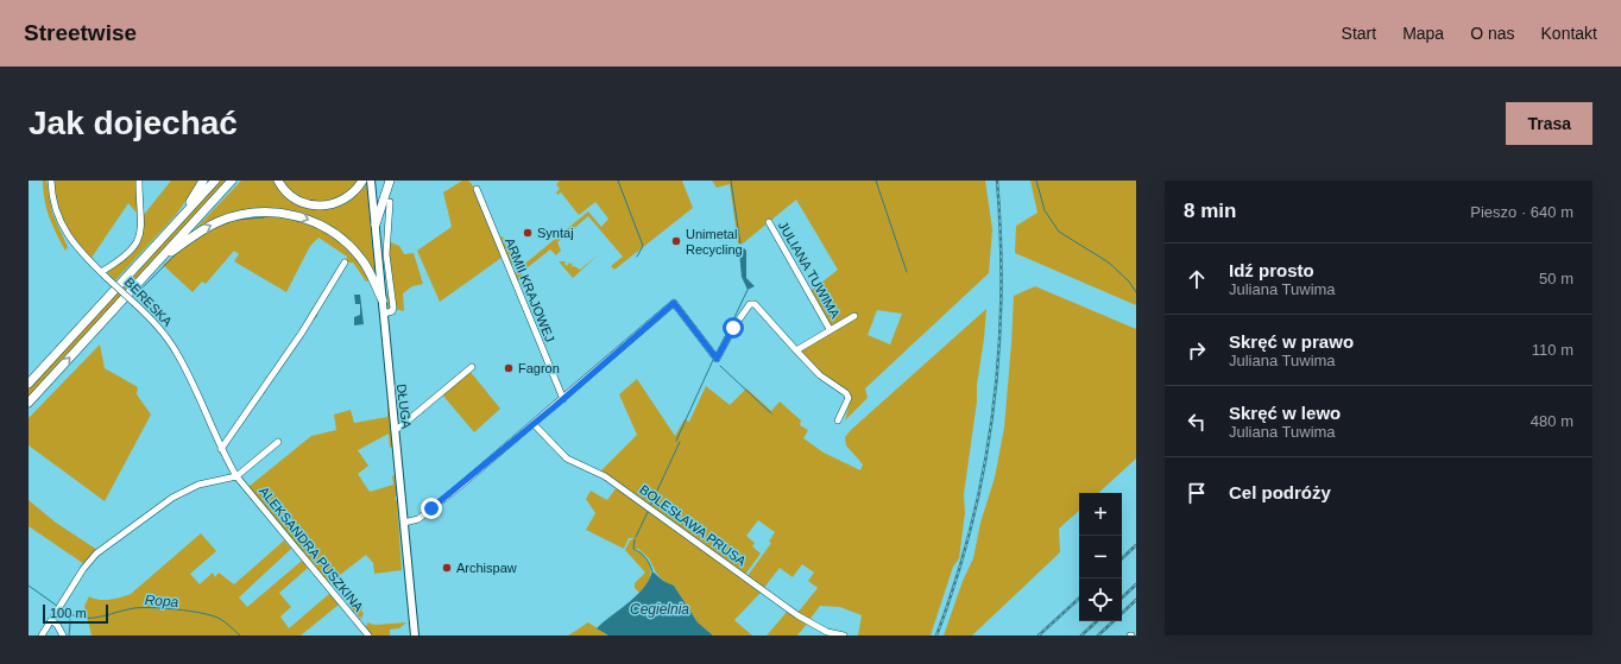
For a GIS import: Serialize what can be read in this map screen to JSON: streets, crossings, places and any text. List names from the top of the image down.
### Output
{
  "streets": {
    "main road": ["DŁUGA"],
    "street": [
      "JULIANA TUWIMA",
      "ARMII KRAJOWEJ",
      "BERESKA",
      "BOLESŁAWA PRUSA",
      "ALEKSANDRA PUSZKINA"
    ]
  },
  "crossings": [
    ["BERESKA", "ALEKSANDRA PUSZKINA"]
  ],
  "water": ["Ropa", "Cegielnia"],
  "places": [
    "Syntaj",
    "Unimetal Recycling",
    "Fagron",
    "Archispaw"
  ],
  "scale_bar": "100 m",
  "page": {
    "header": "Streetwise",
    "nav": [
      "Start",
      "Mapa",
      "O nas",
      "Kontakt"
    ],
    "buttons": "Trasa",
    "title": "Jak dojechać",
    "heading": ["8 min", "Pieszo · 640 m"],
    "list": [
      ["Idź prosto", "Juliana Tuwima", "50 m"],
      ["Skręć w prawo", "Juliana Tuwima", "110 m"],
      ["Skręć w lewo", "Juliana Tuwima", "480 m"],
      "Cel podróży"
    ],
    "map_buttons": ["+", "−"],
    "scale": "100 m"
  }
}
